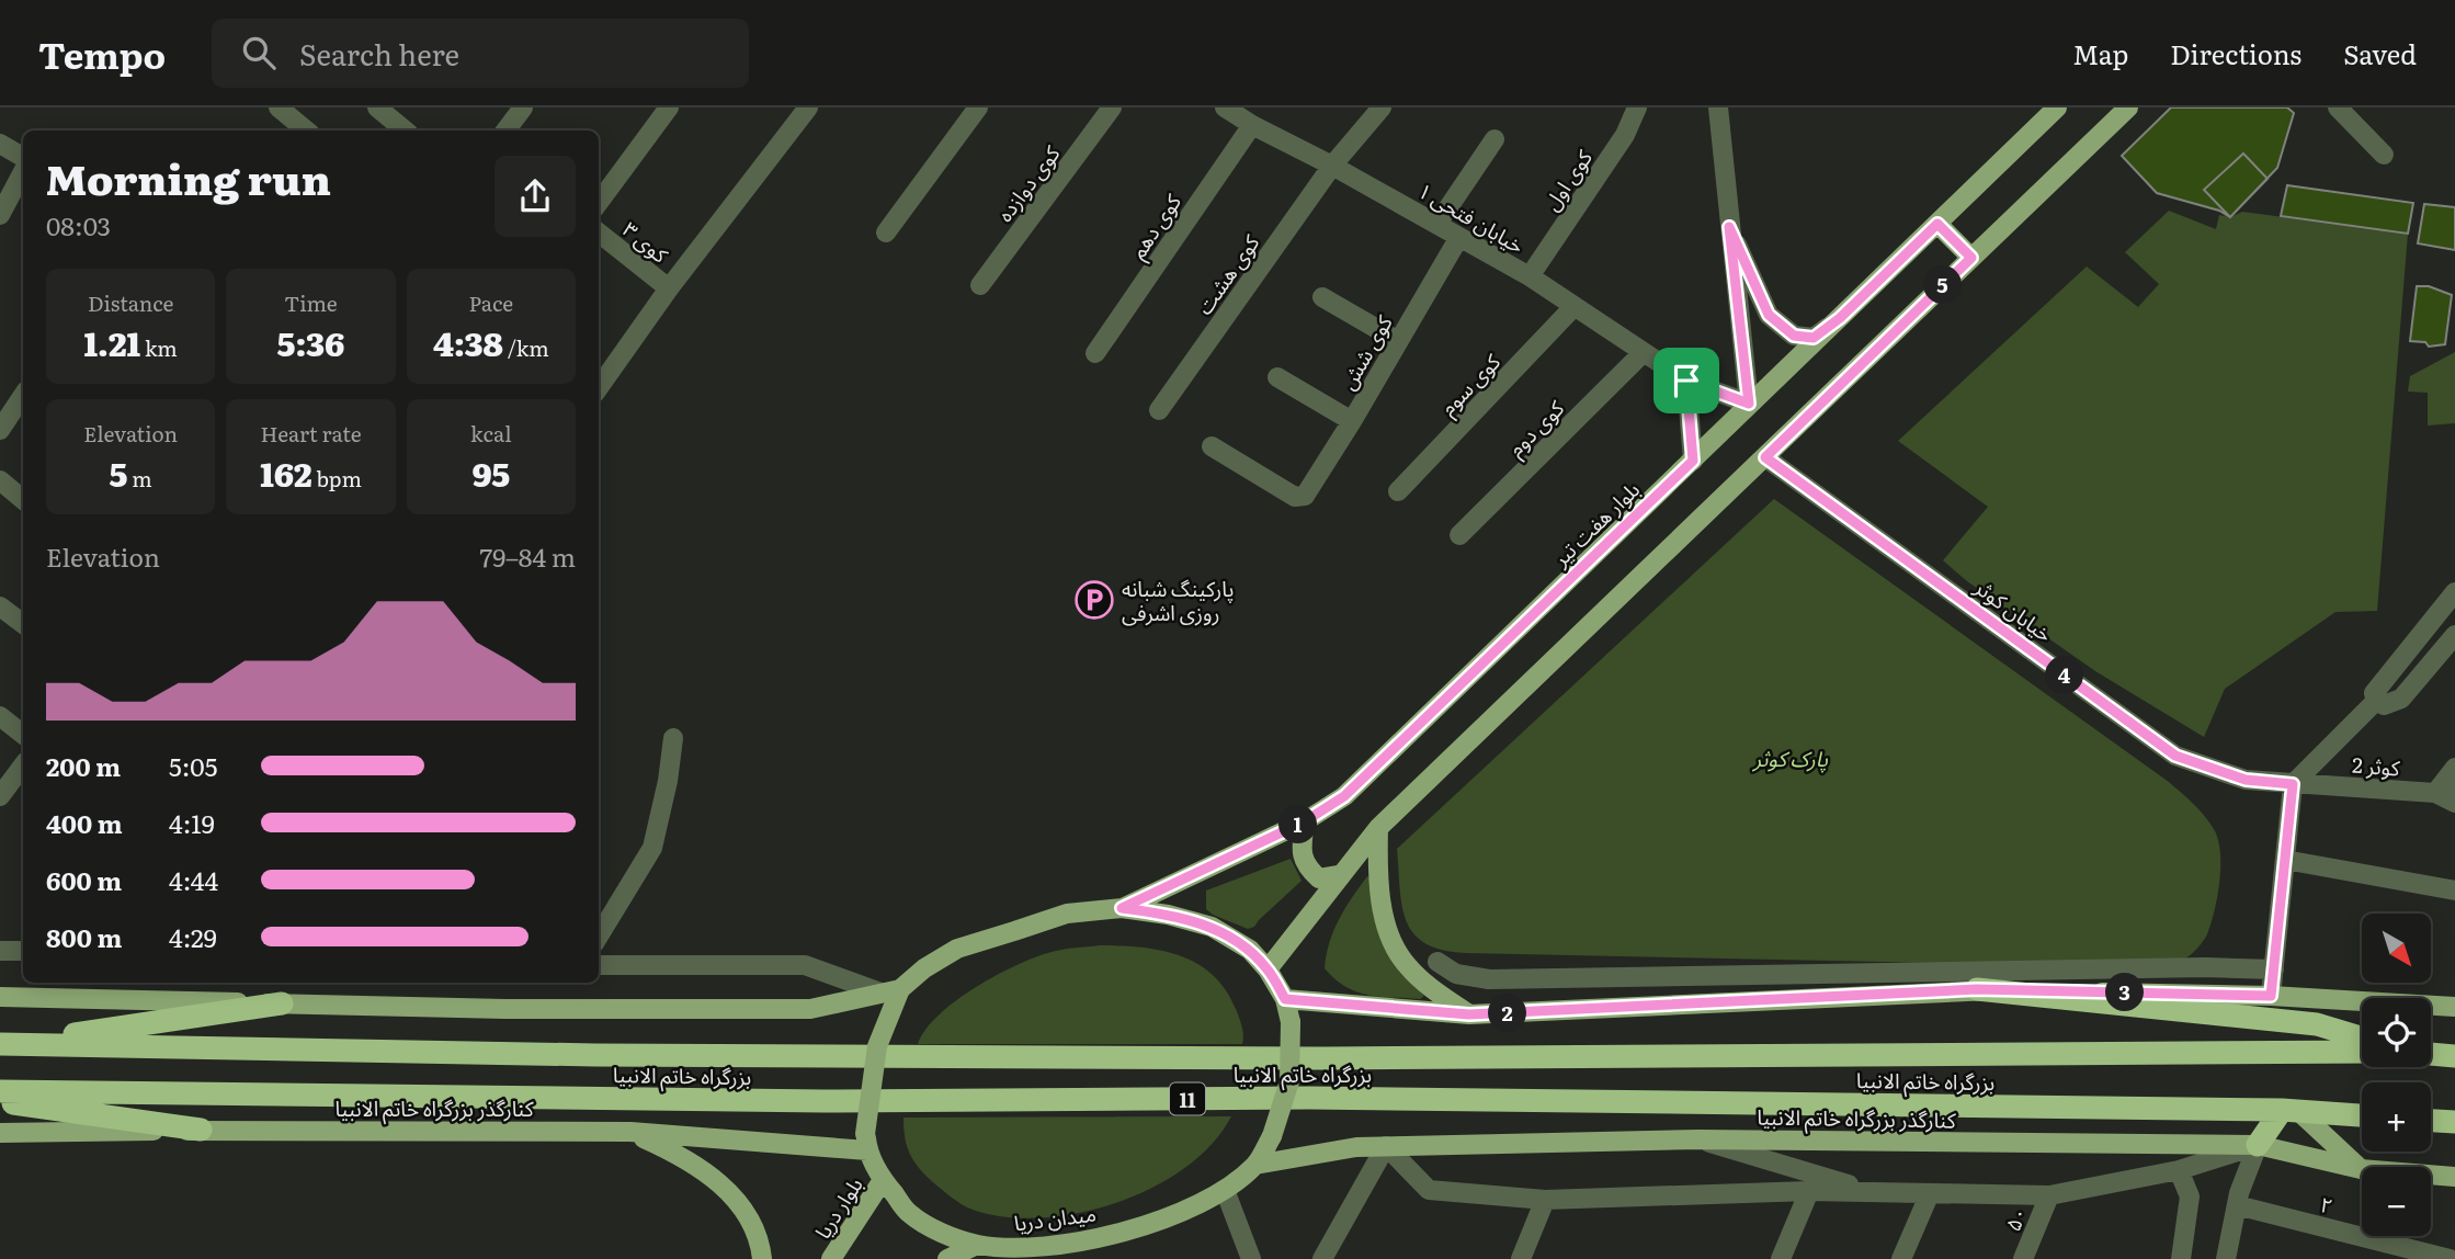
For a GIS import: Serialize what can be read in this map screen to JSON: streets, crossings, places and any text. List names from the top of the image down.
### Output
{
  "streets": {
    "highway": ["بزرگراه خاتم الانبیا", "11"],
    "main road": [
      "بلوار هفت تیر",
      "کنارگذر بزرگراه خاتم الانبیا",
      "بلوار دریا",
      "میدان دریا"
    ],
    "street": [
      "کوی اول",
      "کوی دوازده",
      "خیابان فتحی ۱",
      "کوی دهم",
      "کوی ۳",
      "کوی هشت",
      "کوی شش",
      "کوی سوم",
      "کوی دوم",
      "خیابان کوثر",
      "کوثر 2",
      "۲",
      "۵۰"
    ]
  },
  "crossings": [
    ["کوی اول", "خیابان فتحی ۱"],
    ["خیابان فتحی ۱", "کوی دهم"],
    ["خیابان فتحی ۱", "کوی هشت"],
    ["خیابان فتحی ۱", "کوی شش"],
    ["خیابان فتحی ۱", "کوی سوم"],
    ["خیابان فتحی ۱", "کوی دوم"],
    ["خیابان فتحی ۱", "بلوار هفت تیر"],
    ["خیابان کوثر", "کوثر 2"],
    ["کنارگذر بزرگراه خاتم الانبیا", "میدان دریا"],
    ["بلوار دریا", "میدان دریا"]
  ],
  "parks": ["پارک کوثر"],
  "places": {
    "parking": ["پارکینگ شبانه روزی اشرفی"]
  },
  "north": "bottom right",
  "page": {
    "header": "Tempo",
    "search": "Search here",
    "nav": ["Map", "Directions", "Saved"],
    "heading": ["Morning run", "08:03"],
    "stats": [
      ["Distance", "1.21 km"],
      ["Time", "5:36"],
      ["Pace", "4:38 /km"],
      ["Elevation", "5 m"],
      ["Heart rate", "162 bpm"],
      ["kcal", "95"]
    ],
    "pins": [
      "5",
      "4",
      "1",
      "3",
      "2"
    ],
    "chart": ["Elevation", "79–84 m"],
    "list": [
      {
        "name": "200 m",
        "note": "5:05"
      },
      {
        "name": "400 m",
        "note": "4:19"
      },
      {
        "name": "600 m",
        "note": "4:44"
      },
      {
        "name": "800 m",
        "note": "4:29"
      }
    ],
    "map_buttons": ["+", "−"]
  }
}
